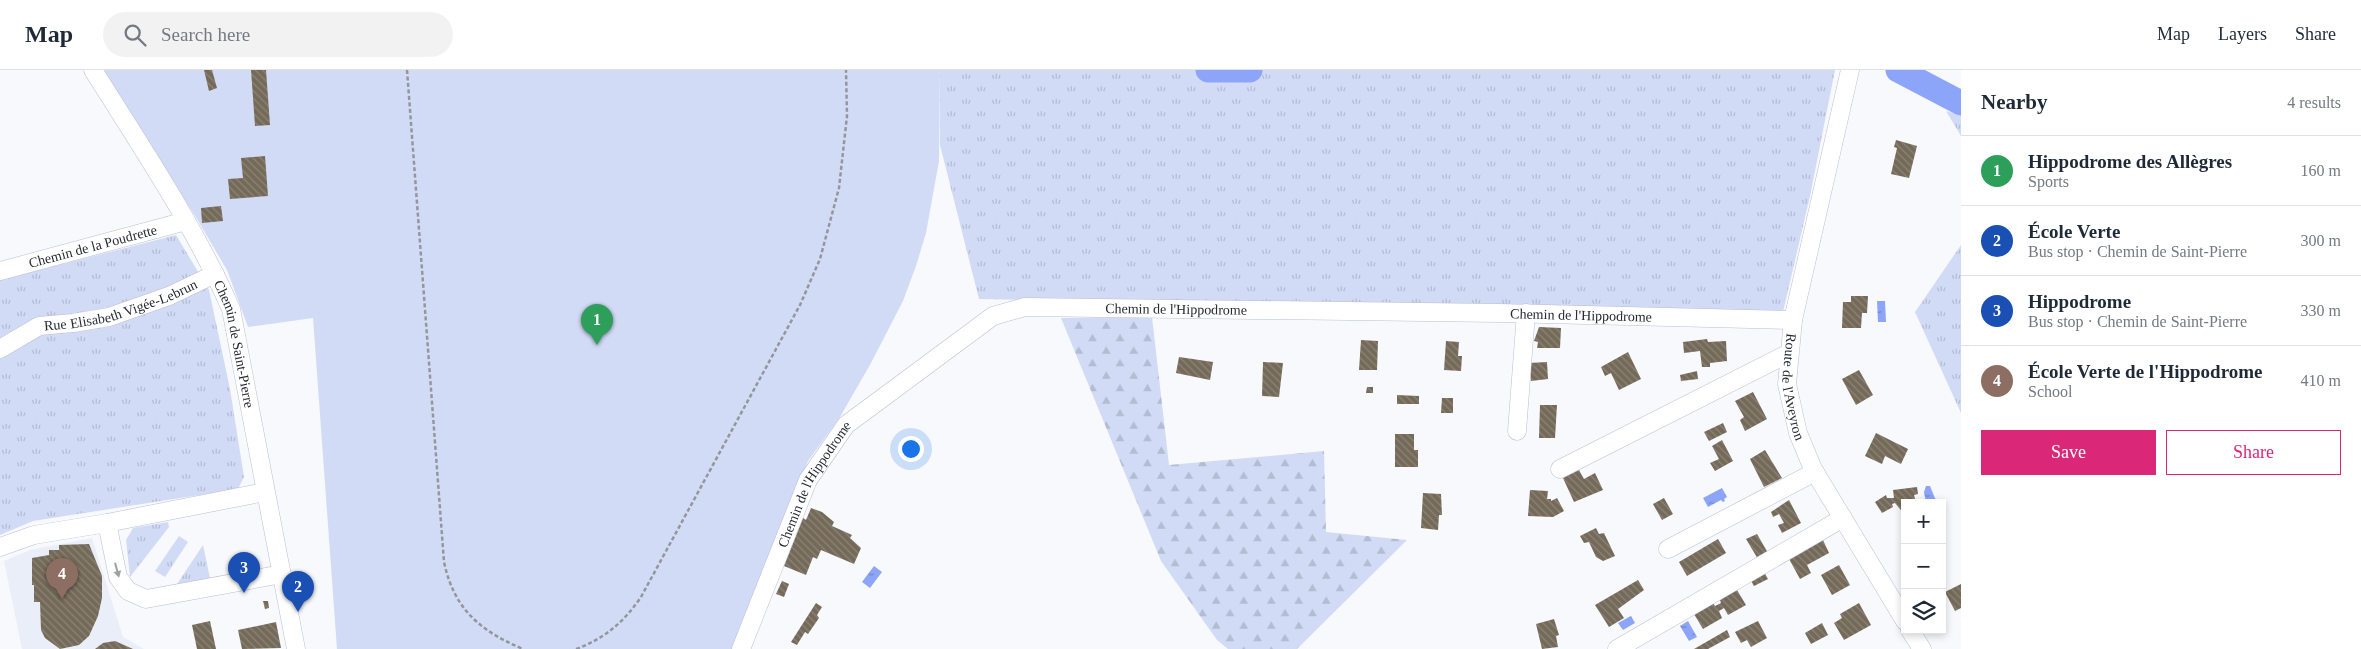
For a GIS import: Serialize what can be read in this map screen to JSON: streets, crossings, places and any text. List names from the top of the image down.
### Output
{
  "streets": {
    "street": [
      "Chemin de la Poudrette",
      "Rue Elisabeth Vigée-Lebrun",
      "Chemin de l'Hippodrome",
      "Chemin de Saint-Pierre",
      "Route de l'Aveyron"
    ]
  },
  "crossings": [
    ["Chemin de la Poudrette", "Chemin de Saint-Pierre"],
    ["Rue Elisabeth Vigée-Lebrun", "Chemin de Saint-Pierre"],
    ["Chemin de l'Hippodrome", "Route de l'Aveyron"]
  ],
  "page": {
    "header": "Map",
    "search": "Search here",
    "nav": ["Map", "Layers", "Share"],
    "heading": ["Nearby", "4 results"],
    "list": [
      {
        "mark": "1",
        "name": "Hippodrome des Allègres",
        "note": "Sports",
        "value": "160 m"
      },
      {
        "mark": "2",
        "name": "École Verte",
        "note": "Bus stop · Chemin de Saint-Pierre",
        "value": "300 m"
      },
      {
        "mark": "3",
        "name": "Hippodrome",
        "note": "Bus stop · Chemin de Saint-Pierre",
        "value": "330 m"
      },
      {
        "mark": "4",
        "name": "École Verte de l'Hippodrome",
        "note": "School",
        "value": "410 m"
      }
    ],
    "pins": [
      "1",
      "3",
      "4",
      "2"
    ],
    "buttons": ["Save", "Share"],
    "map_buttons": ["+", "−"]
  }
}
